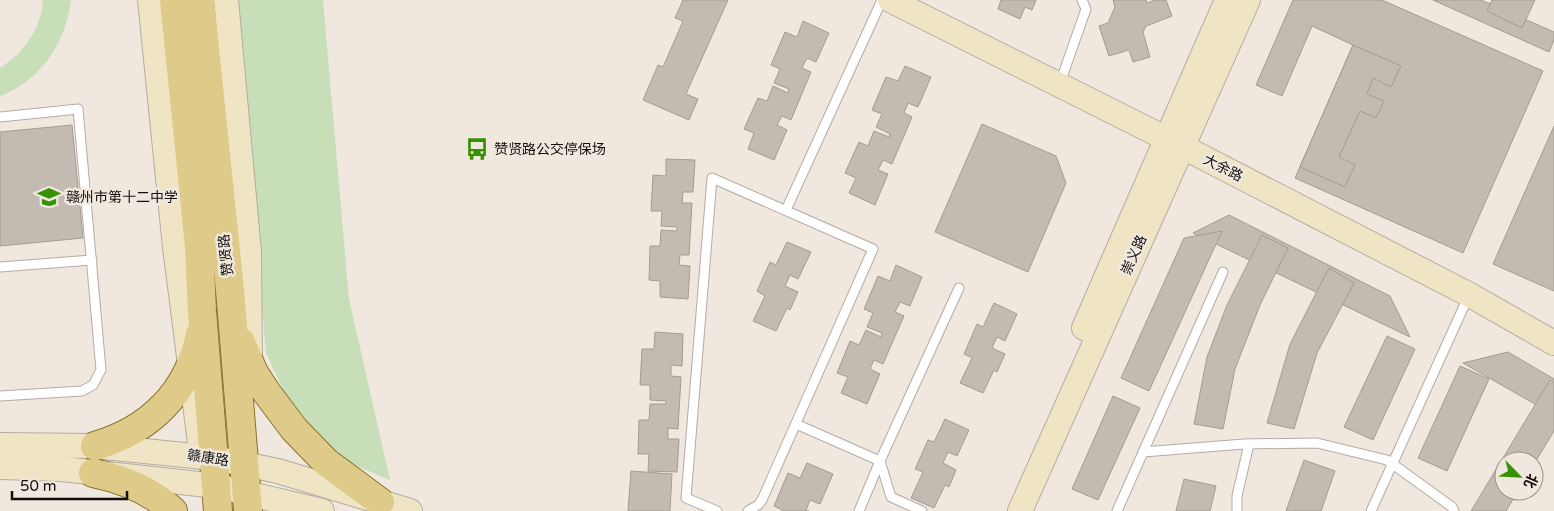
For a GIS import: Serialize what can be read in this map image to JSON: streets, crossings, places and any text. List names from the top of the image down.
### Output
{
  "streets": {
    "main road": [
      "大余路",
      "赞贤路",
      "崇义路",
      "赣康路"
    ]
  },
  "crossings": [
    ["大余路", "崇义路"],
    ["赞贤路", "赣康路"]
  ],
  "places": {
    "bus stop": ["赞贤路公交停保场"],
    "school or university": ["赣州市第十二中学"]
  },
  "scale_bar": "50 m",
  "north": "bottom right"
}
